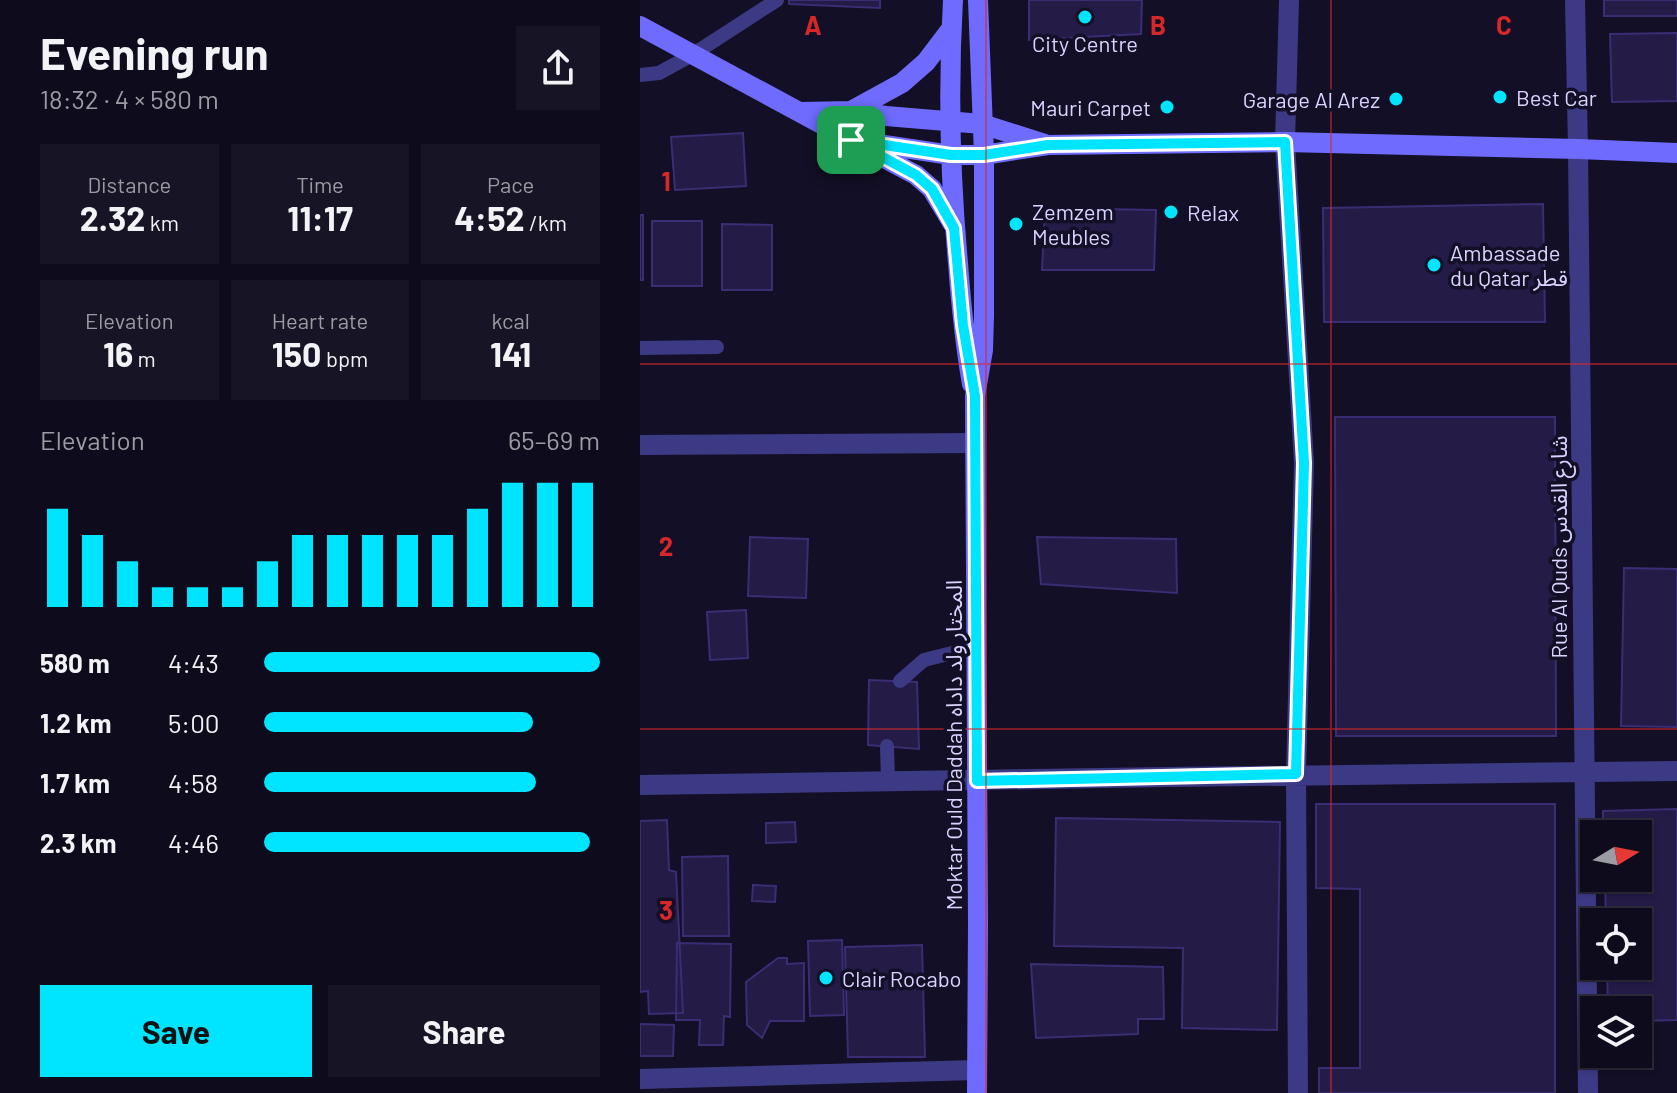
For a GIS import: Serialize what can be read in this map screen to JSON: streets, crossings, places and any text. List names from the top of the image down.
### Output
{
  "streets": {
    "street": ["Rue Al Quds شارع القدس", "Moktar Ould Daddah المختار ولد داداه"]
  },
  "places": [
    "City Centre",
    "Best Car",
    "Garage Al Arez",
    "Mauri Carpet",
    "Relax",
    "Zemzem Meubles",
    "Ambassade du Qatar قطر",
    "Clair Rocabo"
  ],
  "north": "right",
  "page": {
    "heading": ["Evening run", "18:32 · 4 × 580 m"],
    "stats": [
      ["Distance", "2.32 km"],
      ["Time", "11:17"],
      ["Pace", "4:52 /km"],
      ["Elevation", "16 m"],
      ["Heart rate", "150 bpm"],
      ["kcal", "141"]
    ],
    "chart": ["Elevation", "65–69 m"],
    "list": [
      {
        "name": "580 m",
        "note": "4:43"
      },
      {
        "name": "1.2 km",
        "note": "5:00"
      },
      {
        "name": "1.7 km",
        "note": "4:58"
      },
      {
        "name": "2.3 km",
        "note": "4:46"
      }
    ],
    "buttons": ["Save", "Share"]
  },
  "grid": {
    "columns": ["A", "B", "C"],
    "rows": ["1", "2", "3"]
  }
}
